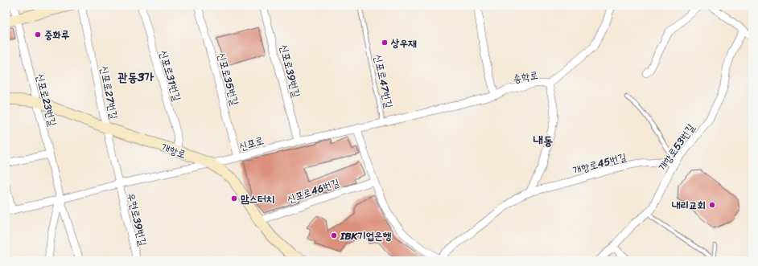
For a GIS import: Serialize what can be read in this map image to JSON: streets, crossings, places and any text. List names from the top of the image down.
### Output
{
  "streets": {
    "street": [
      "신포로39번길",
      "신포로31번길",
      "송학로",
      "신포로35번길",
      "신포로27번길",
      "신포로23번길",
      "신포로",
      "개항로53번길",
      "개항로",
      "개항로45번길",
      "신포로46번길",
      "우현로39번길"
    ],
    "lane": ["신포로47번길"]
  },
  "crossings": [
    ["신포로39번길", "신포로"],
    ["신포로31번길", "개항로"],
    ["송학로", "신포로"],
    ["신포로35번길", "신포로"],
    ["신포로47번길", "신포로"],
    ["신포로27번길", "신포로"],
    ["신포로27번길", "개항로"],
    ["신포로27번길", "우현로39번길"],
    ["신포로23번길", "신포로"],
    ["신포로23번길", "개항로"],
    ["신포로", "개항로"],
    ["신포로", "우현로39번길"],
    ["개항로53번길", "개항로45번길"],
    ["개항로", "신포로46번길"]
  ],
  "districts": ["관동3가", "내동"],
  "places": [
    "중화루",
    "상우재",
    "맘스터치",
    "내리교회",
    "IBK기업은행"
  ]
}
